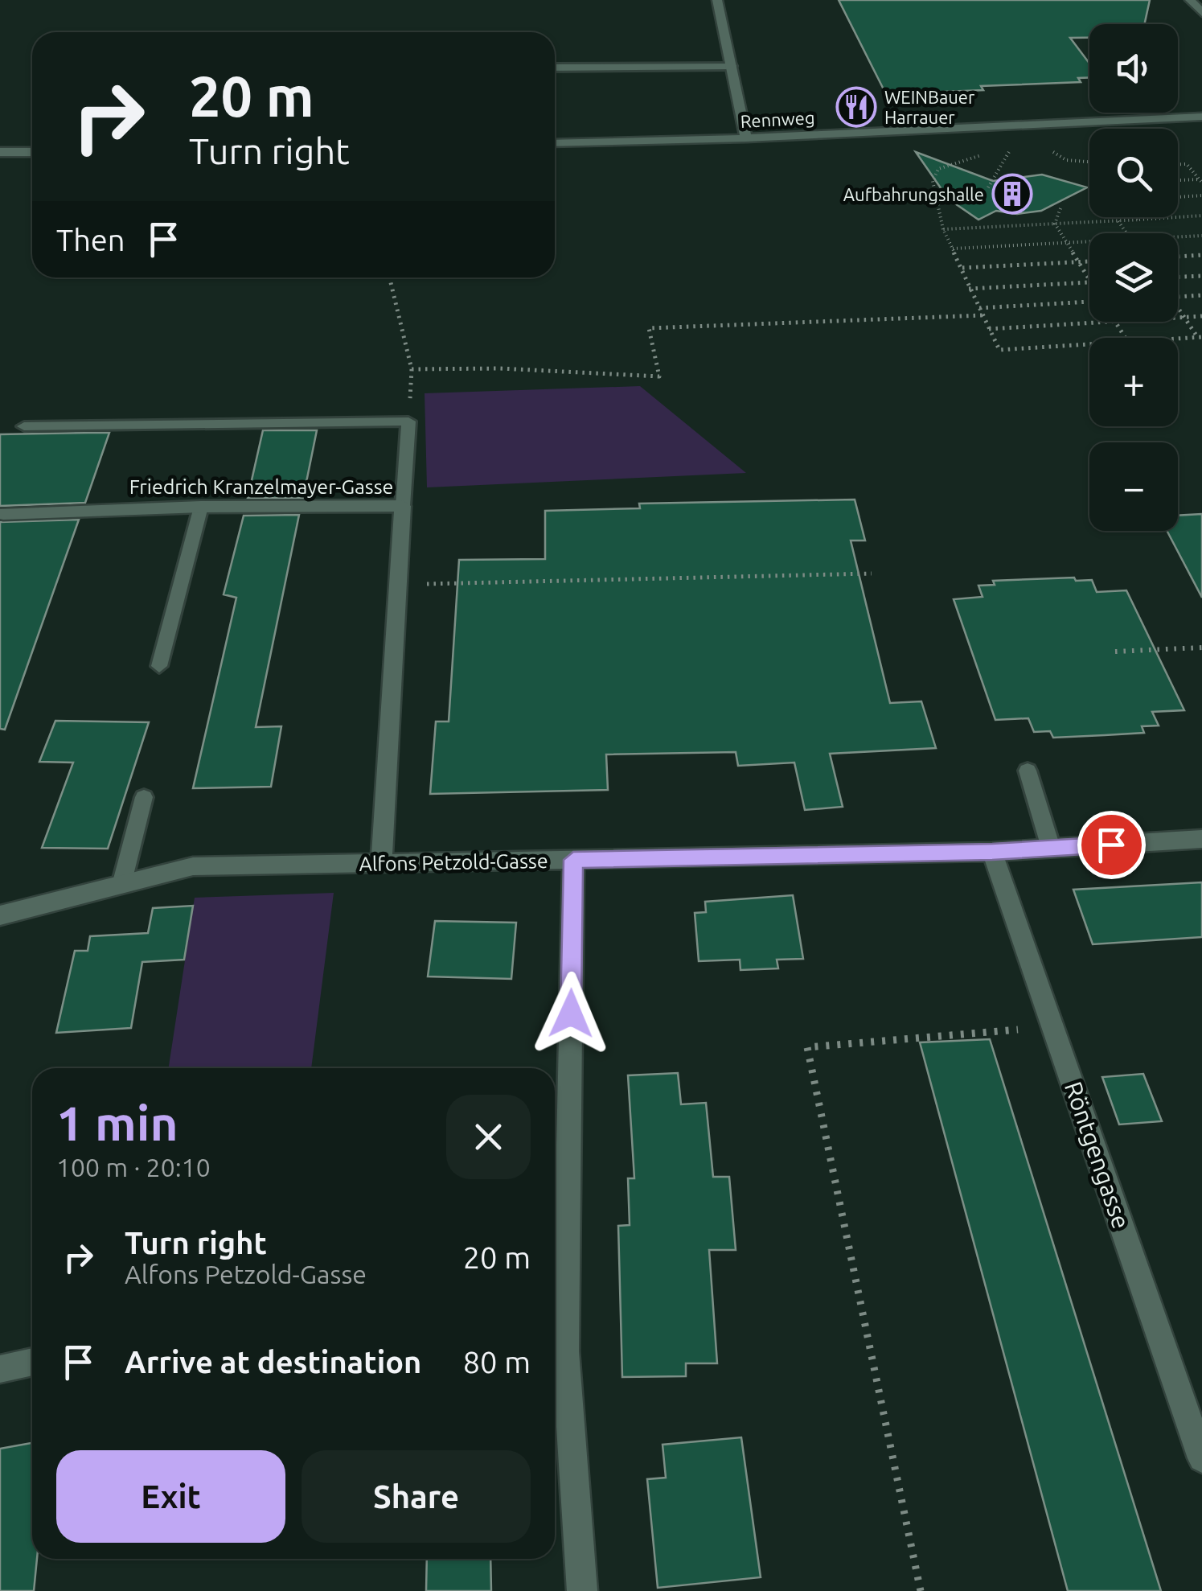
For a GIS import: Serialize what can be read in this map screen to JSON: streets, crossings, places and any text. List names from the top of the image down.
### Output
{
  "streets": {
    "street": [
      "Rennweg",
      "Friedrich Kranzelmayer-Gasse",
      "Alfons Petzold-Gasse",
      "Röntgengasse"
    ]
  },
  "crossings": [
    ["Friedrich Kranzelmayer-Gasse", "Alfons Petzold-Gasse"],
    ["Alfons Petzold-Gasse", "Röntgengasse"]
  ],
  "places": {
    "restaurant": ["WEINBauer Harrauer"],
    "building": ["Aufbahrungshalle"]
  },
  "page": {
    "map_buttons": ["+", "−"],
    "turn": ["20 m", "Turn right"],
    "then": "Then",
    "heading": ["1 min", "100 m · 20:10"],
    "list": [
      {
        "name": "Turn right",
        "note": "Alfons Petzold-Gasse",
        "value": "20 m"
      },
      {
        "name": "Arrive at destination",
        "value": "80 m"
      }
    ],
    "buttons": ["Exit", "Share"]
  }
}
